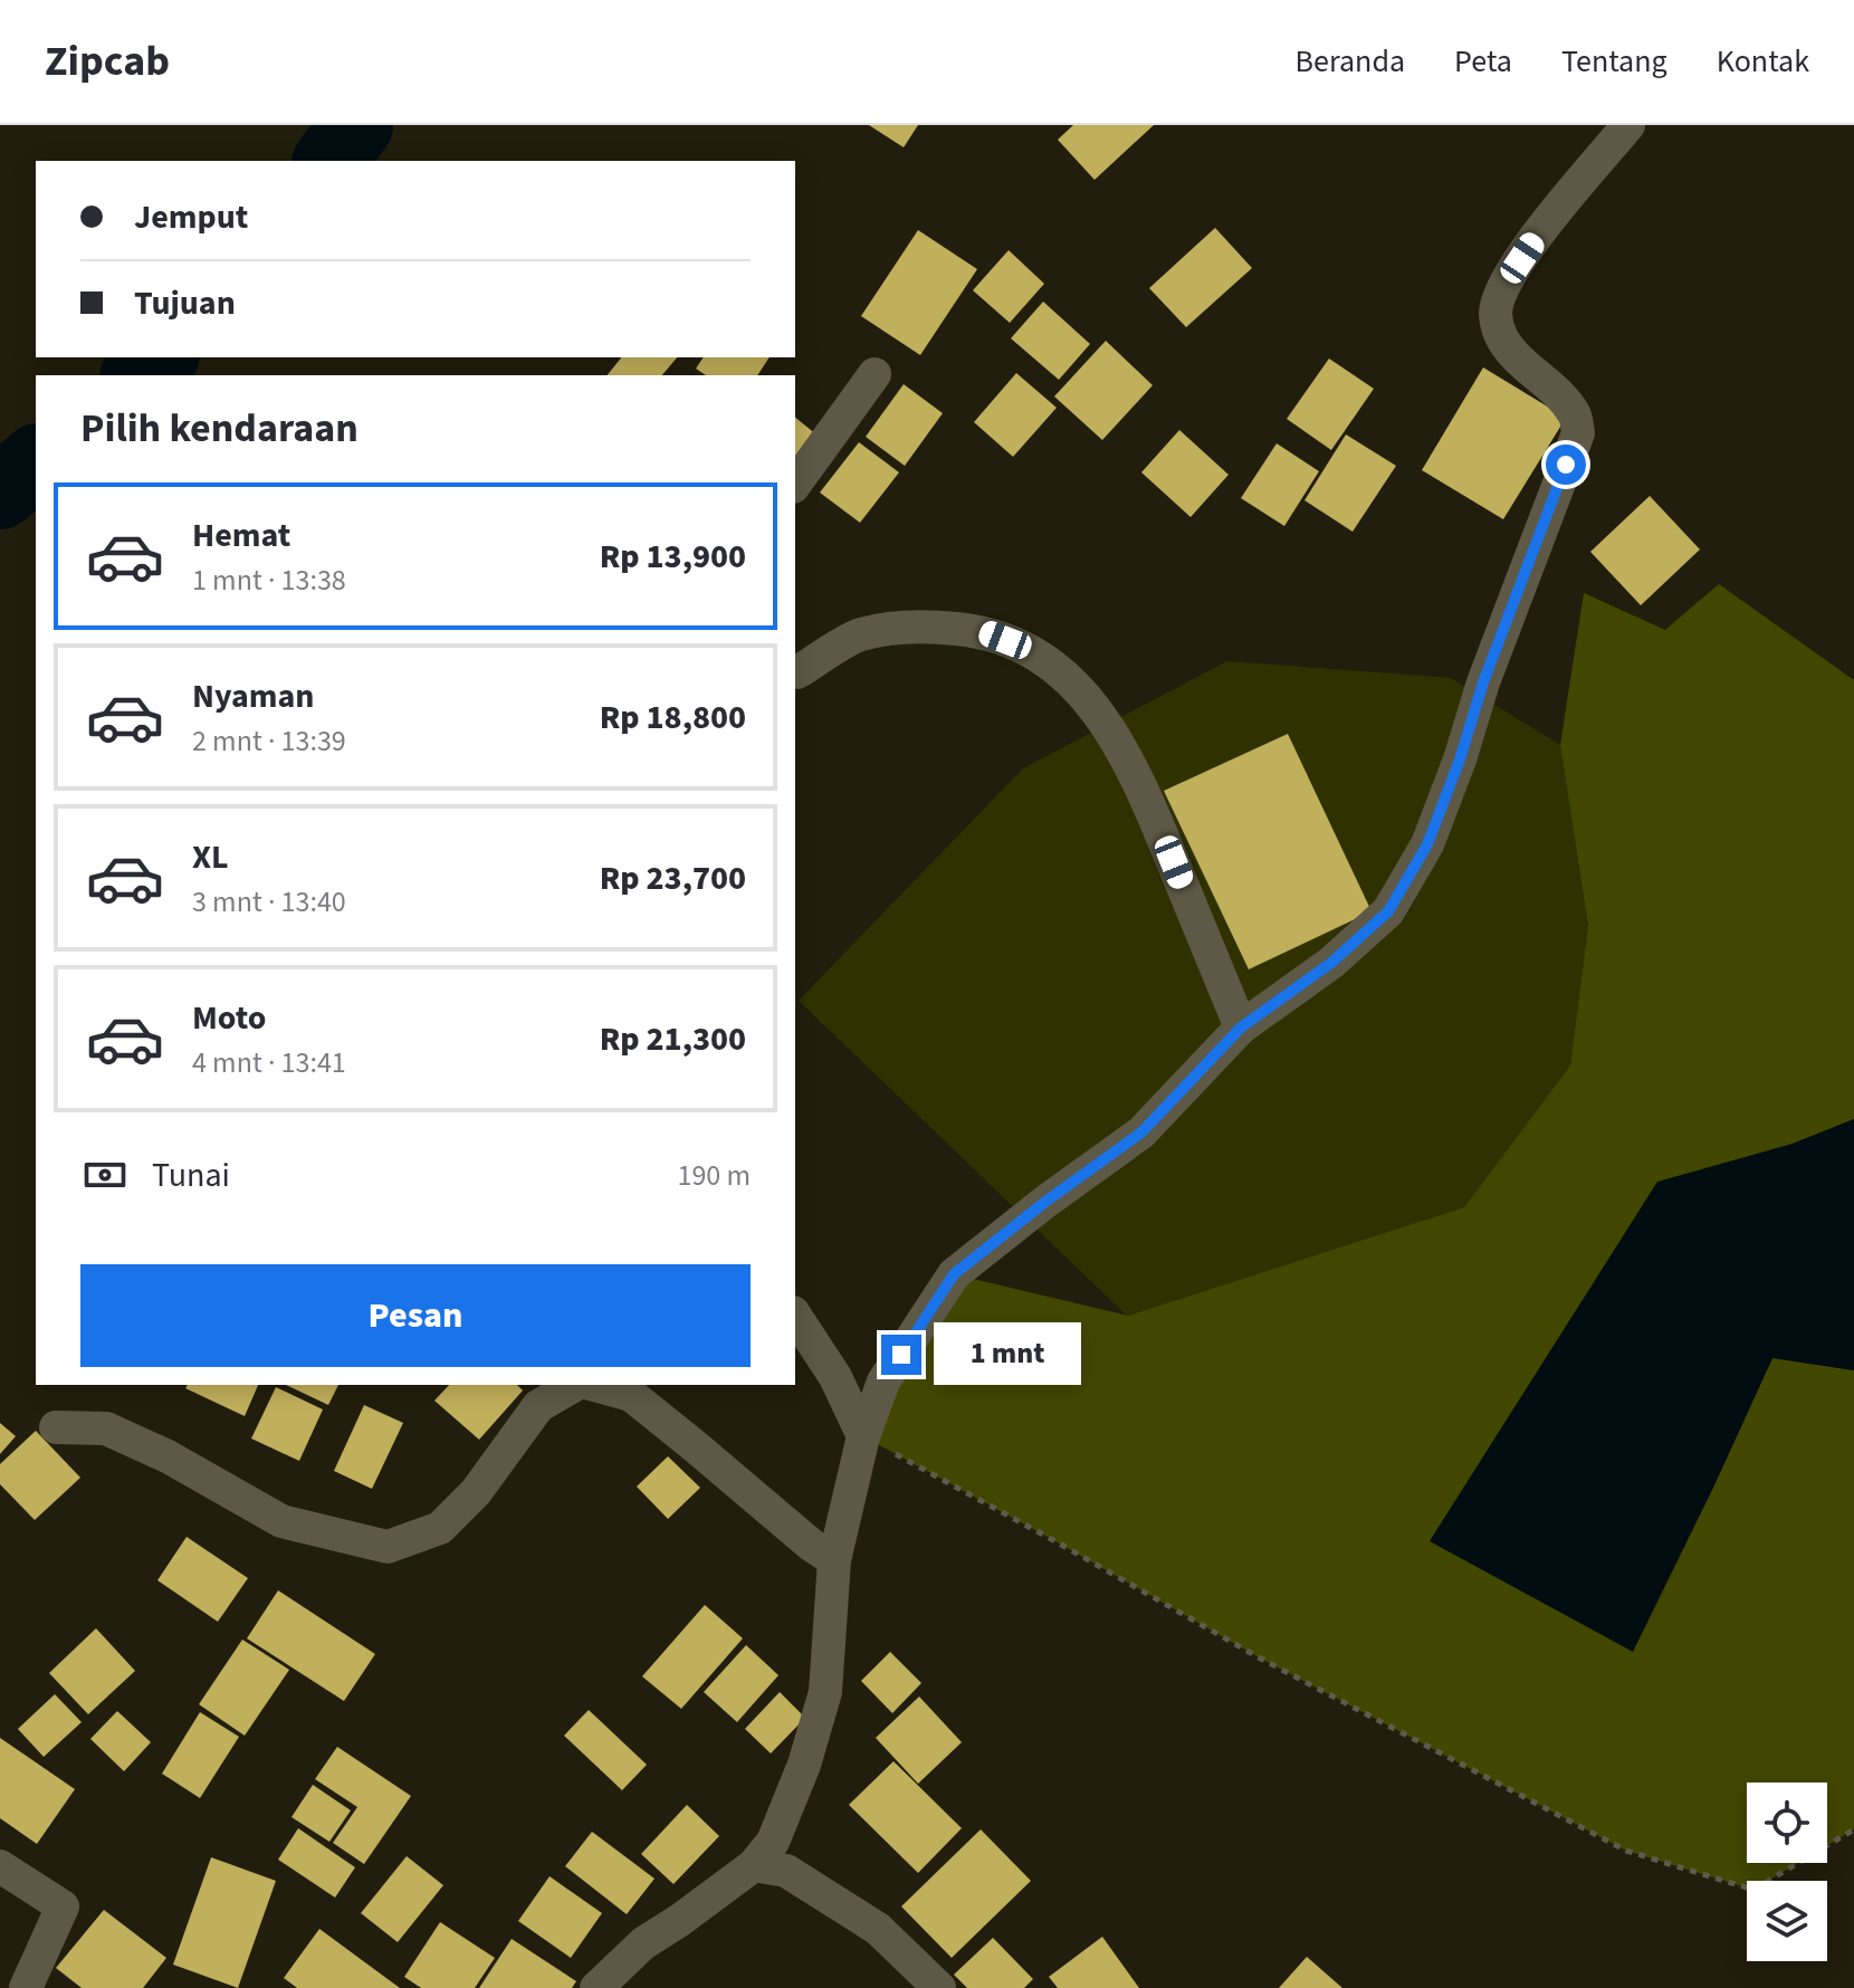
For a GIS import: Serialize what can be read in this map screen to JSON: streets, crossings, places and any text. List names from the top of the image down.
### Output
{
  "page": {
    "header": "Zipcab",
    "nav": [
      "Beranda",
      "Peta",
      "Tentang",
      "Kontak"
    ],
    "banner": ["Jemput", "Tujuan"],
    "heading": "Pilih kendaraan",
    "list": [
      {
        "name": "Hemat",
        "note": "1 mnt · 13:38",
        "value": "Rp 13,900"
      },
      {
        "name": "Nyaman",
        "note": "2 mnt · 13:39",
        "value": "Rp 18,800"
      },
      {
        "name": "XL",
        "note": "3 mnt · 13:40",
        "value": "Rp 23,700"
      },
      {
        "name": "Moto",
        "note": "4 mnt · 13:41",
        "value": "Rp 21,300"
      }
    ],
    "pay": ["Tunai", "190 m"],
    "buttons": "Pesan",
    "bubble": "1 mnt"
  }
}
